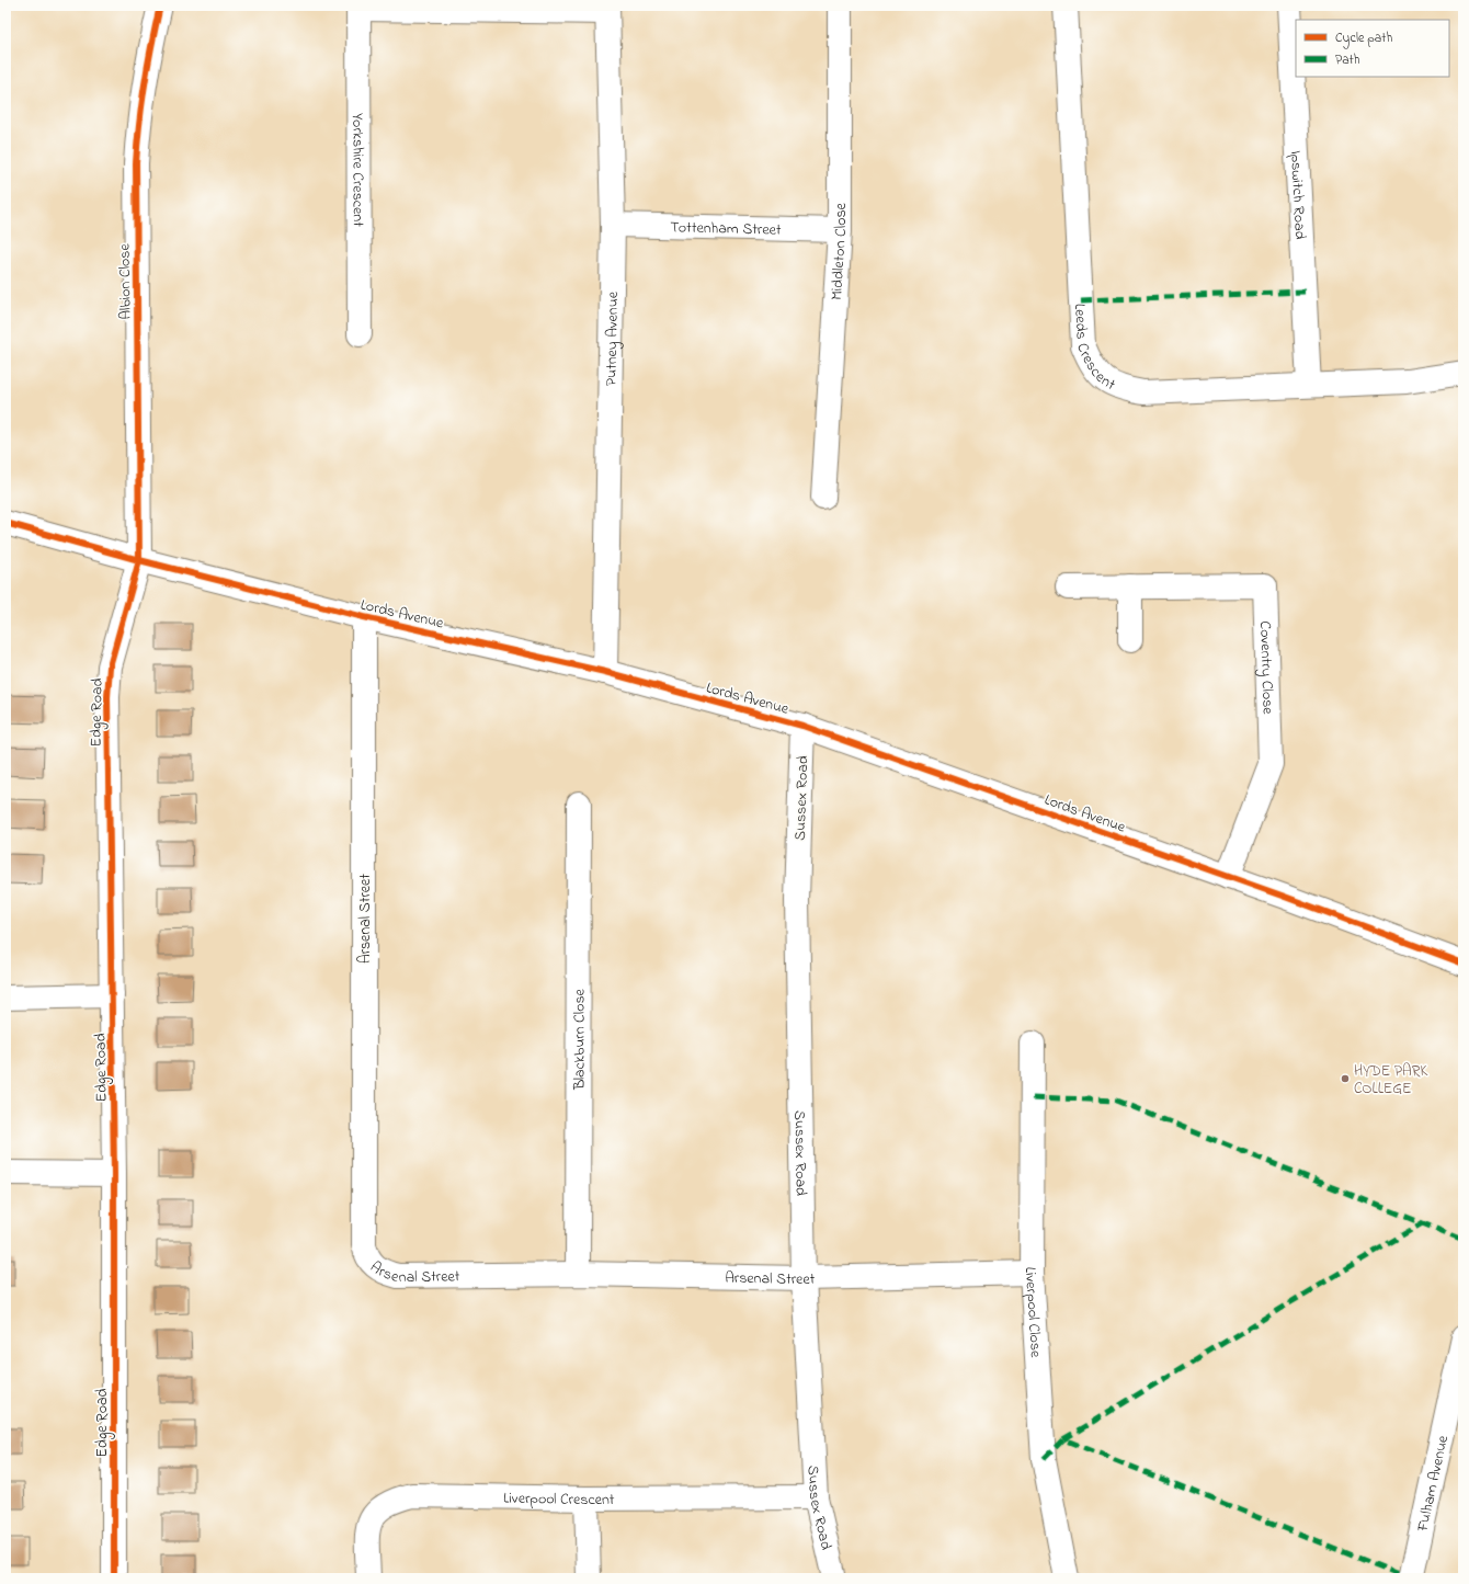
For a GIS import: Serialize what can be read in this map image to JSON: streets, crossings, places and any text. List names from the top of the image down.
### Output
{
  "streets": {
    "street": [
      "Yorkshire Crescent",
      "Ipswitch Road",
      "Tottenham Street",
      "Middleton Close",
      "Albion Close",
      "Putney Avenue",
      "Leeds Crescent",
      "Lords Avenue",
      "Coventry Close",
      "Edge Road",
      "Sussex Road",
      "Arsenal Street",
      "Blackburn Close",
      "Liverpool Close",
      "Fulham Avenue",
      "Liverpool Crescent"
    ]
  },
  "crossings": [
    ["Ipswitch Road", "Leeds Crescent"],
    ["Tottenham Street", "Middleton Close"],
    ["Tottenham Street", "Putney Avenue"],
    ["Albion Close", "Lords Avenue"],
    ["Albion Close", "Edge Road"],
    ["Putney Avenue", "Lords Avenue"],
    ["Lords Avenue", "Coventry Close"],
    ["Lords Avenue", "Edge Road"],
    ["Lords Avenue", "Sussex Road"],
    ["Lords Avenue", "Arsenal Street"],
    ["Sussex Road", "Arsenal Street"],
    ["Sussex Road", "Liverpool Crescent"],
    ["Arsenal Street", "Blackburn Close"],
    ["Arsenal Street", "Liverpool Close"]
  ],
  "places": ["HYDE PARK COLLEGE"],
  "legend": ["Cycle path", "Path"]
}
